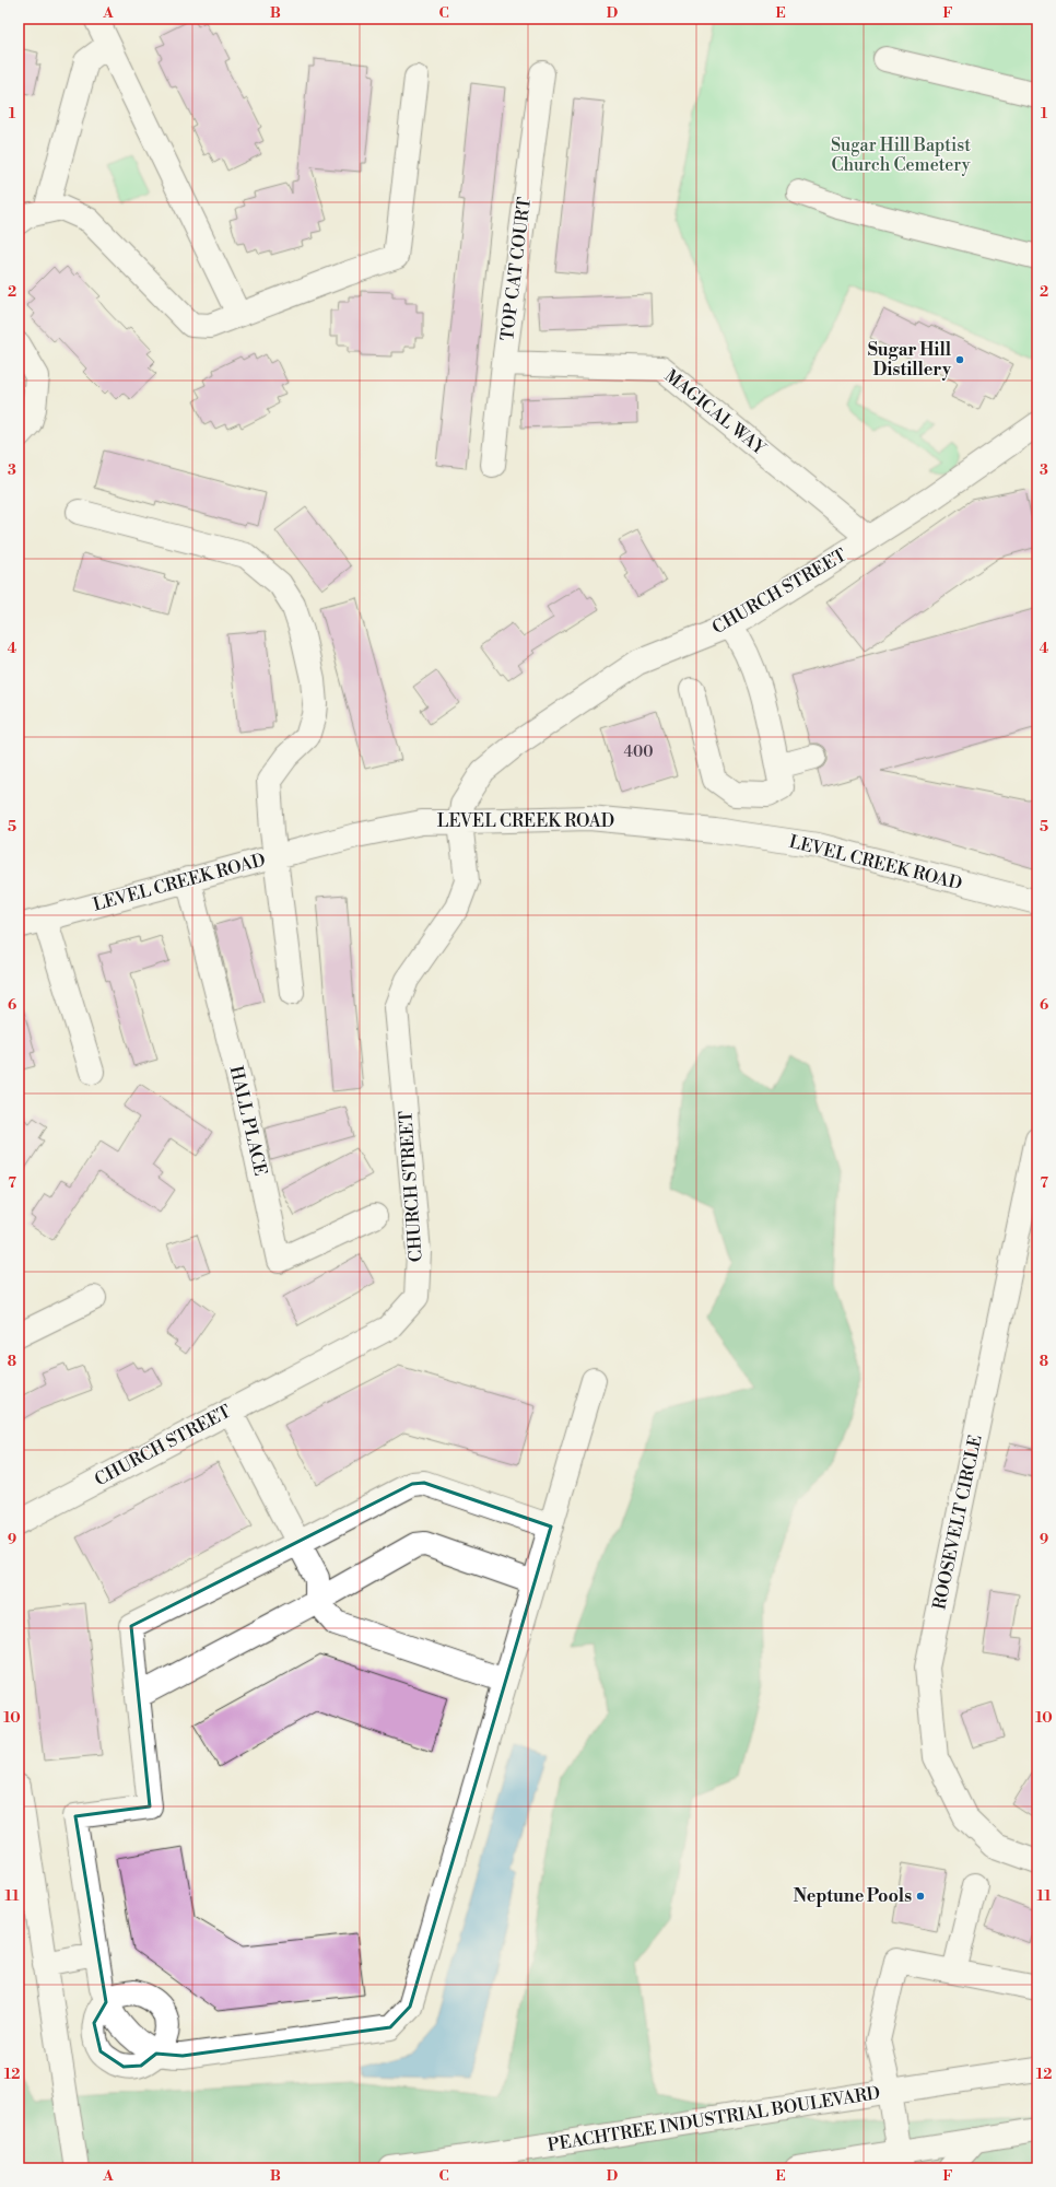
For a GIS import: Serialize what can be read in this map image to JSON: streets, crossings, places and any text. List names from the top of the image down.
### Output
{
  "streets": {
    "main road": [
      "TOP CAT COURT",
      "MAGICAL WAY",
      "CHURCH STREET",
      "LEVEL CREEK ROAD",
      "HALL PLACE",
      "ROOSEVELT CIRCLE",
      "PEACHTREE INDUSTRIAL BOULEVARD"
    ]
  },
  "crossings": [
    ["TOP CAT COURT", "MAGICAL WAY"],
    ["MAGICAL WAY", "CHURCH STREET"],
    ["CHURCH STREET", "LEVEL CREEK ROAD"],
    ["LEVEL CREEK ROAD", "HALL PLACE"]
  ],
  "parks": ["Sugar Hill Baptist Church Cemetery"],
  "places": ["Sugar Hill Distillery", "Neptune Pools"],
  "house_numbers": ["400"],
  "grid": {
    "columns": [
      "A",
      "B",
      "C",
      "D",
      "E",
      "F"
    ],
    "rows": [
      "1",
      "2",
      "3",
      "4",
      "5",
      "6",
      "7",
      "8",
      "9",
      "10",
      "11",
      "12"
    ]
  }
}
